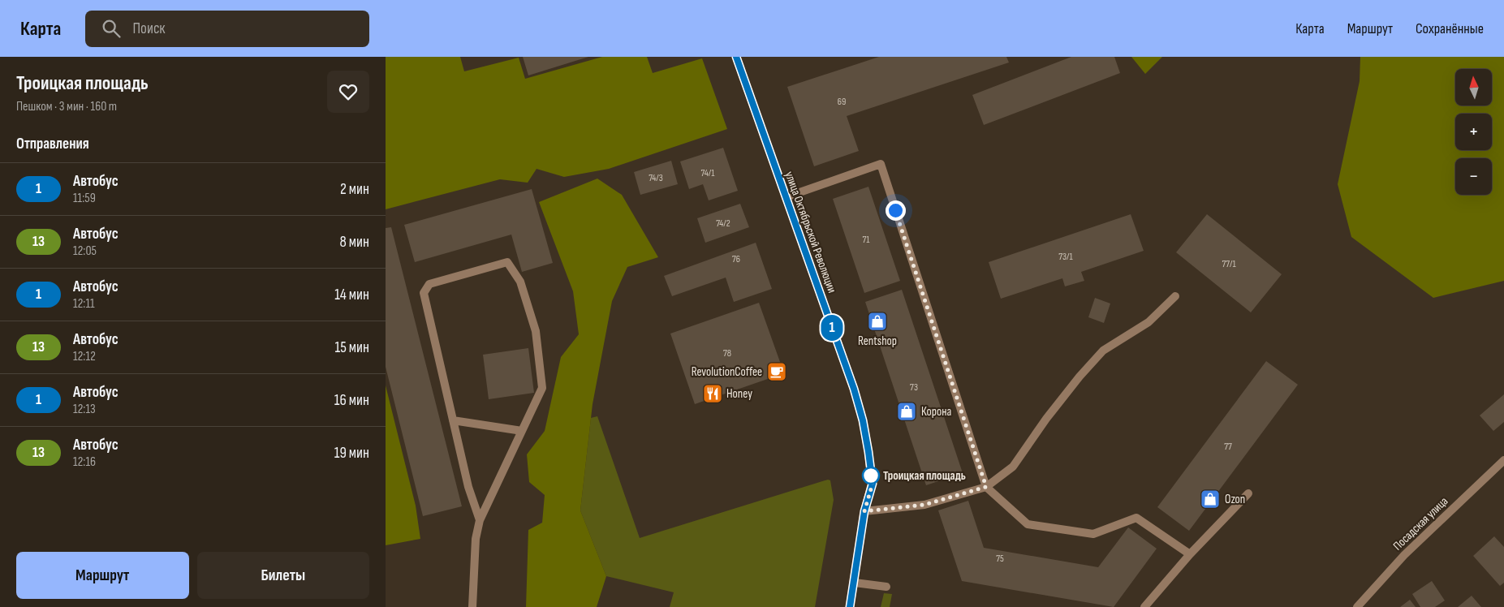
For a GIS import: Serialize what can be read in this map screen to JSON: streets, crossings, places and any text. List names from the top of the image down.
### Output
{
  "streets": {
    "street": ["улица Октябрьской Революции", "Посадская улица"]
  },
  "places": {
    "shop": ["Rentshop", "Корона", "Ozon"],
    "cafe": ["RevolutionCoffee"],
    "restaurant": ["Honey"],
    "other": ["Троицкая площадь"]
  },
  "lines": ["bus line 1"],
  "house_numbers": [
    "69",
    "74/1",
    "74/3",
    "74/2",
    "71",
    "73/1",
    "76",
    "77/1",
    "78",
    "73",
    "77",
    "75"
  ],
  "north": "top",
  "page": {
    "header": "Карта",
    "search": "Поиск",
    "nav": ["Карта", "Маршрут", "Сохранённые"],
    "heading": [
      ["Троицкая площадь", "Пешком · 3 мин · 160 m"],
      "Отправления"
    ],
    "on_map": "1",
    "map_buttons": ["+", "−"],
    "list": [
      {
        "mark": "1",
        "name": "Автобус",
        "note": "11:59",
        "value": "2 мин"
      },
      {
        "mark": "13",
        "name": "Автобус",
        "note": "12:05",
        "value": "8 мин"
      },
      {
        "mark": "1",
        "name": "Автобус",
        "note": "12:11",
        "value": "14 мин"
      },
      {
        "mark": "13",
        "name": "Автобус",
        "note": "12:12",
        "value": "15 мин"
      },
      {
        "mark": "1",
        "name": "Автобус",
        "note": "12:13",
        "value": "16 мин"
      },
      {
        "mark": "13",
        "name": "Автобус",
        "note": "12:16",
        "value": "19 мин"
      }
    ],
    "buttons": ["Маршрут", "Билеты"]
  }
}
